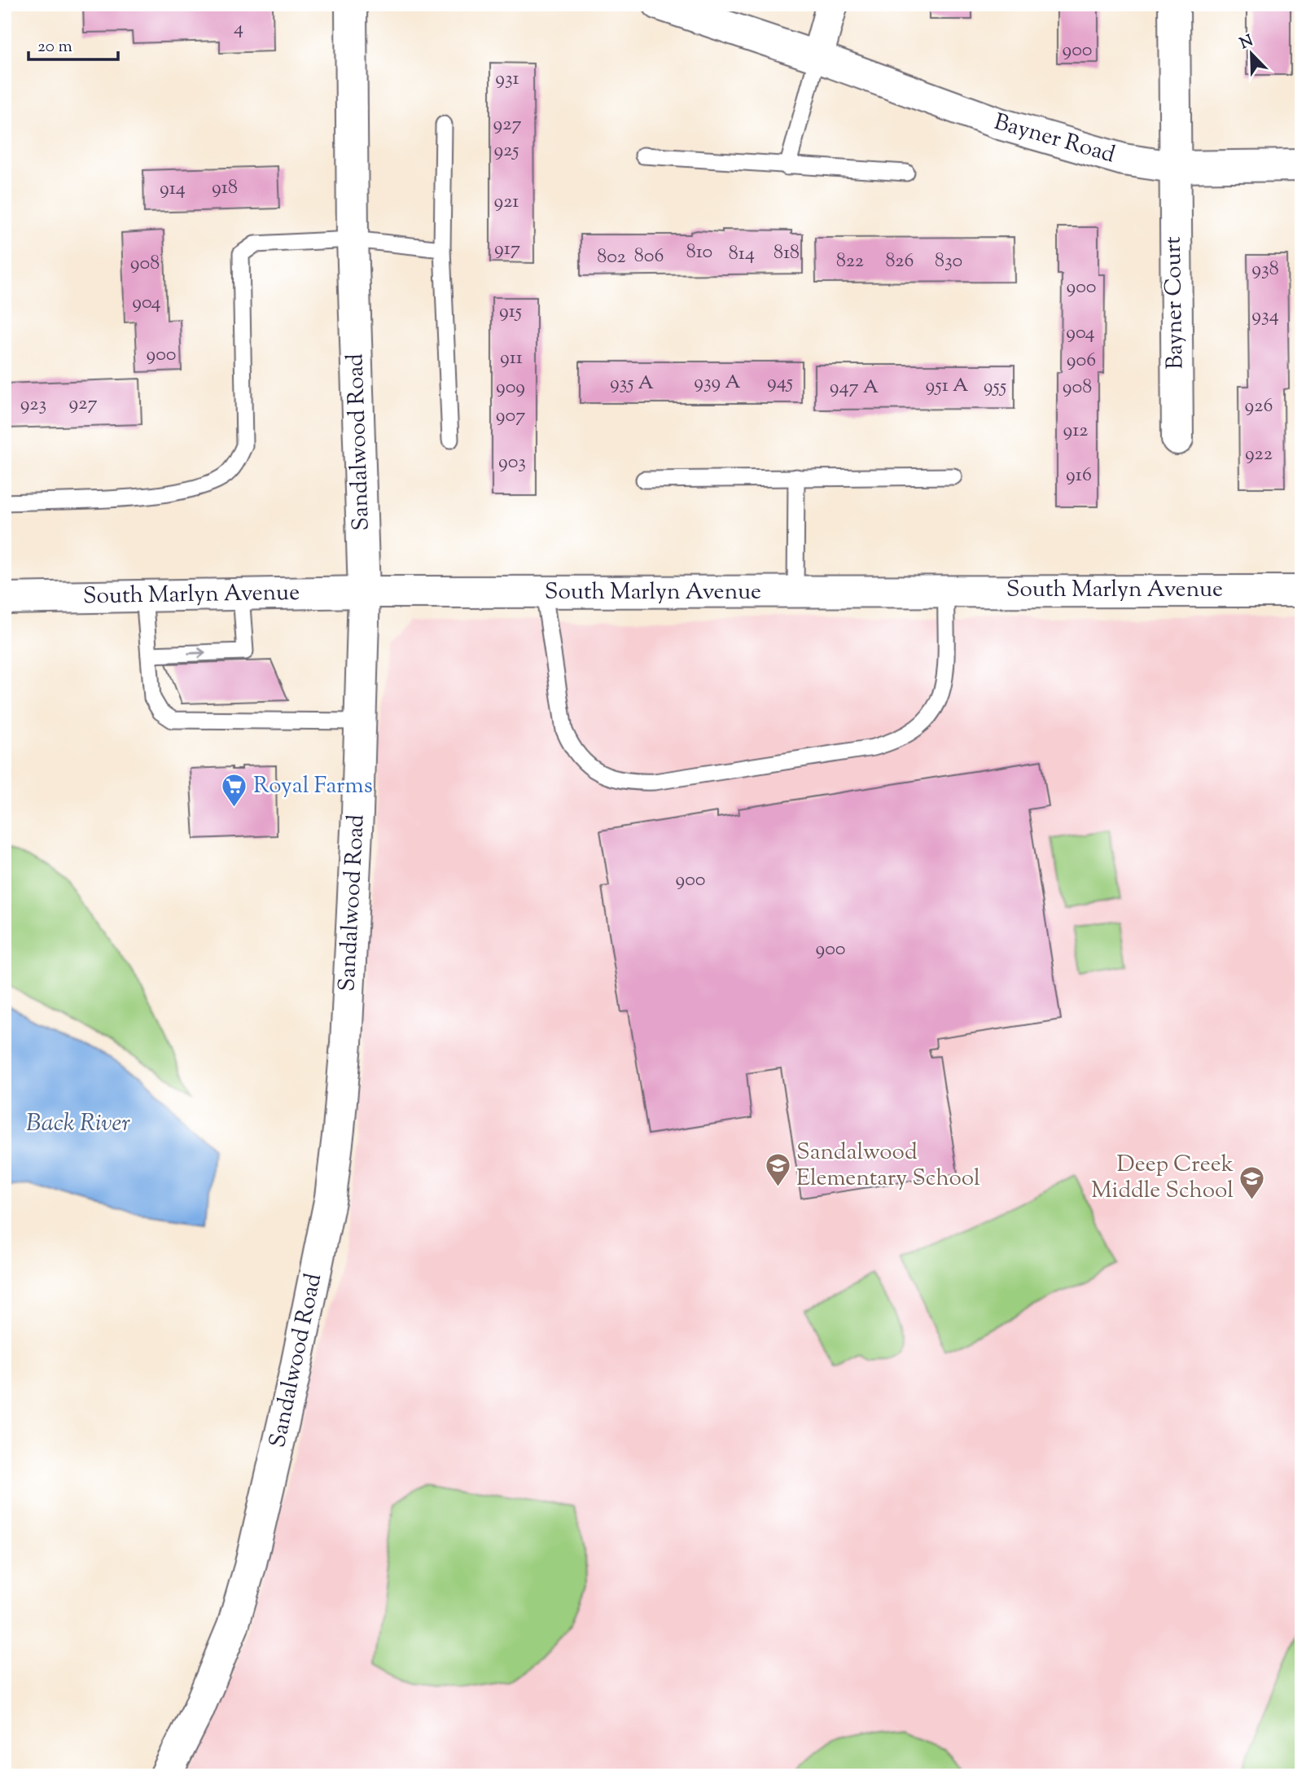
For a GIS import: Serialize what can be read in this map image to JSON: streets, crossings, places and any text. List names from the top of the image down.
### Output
{
  "streets": {
    "street": [
      "Bayner Road",
      "Bayner Court",
      "Sandalwood Road",
      "South Marlyn Avenue"
    ]
  },
  "crossings": [
    ["Bayner Road", "Bayner Court"],
    ["Sandalwood Road", "South Marlyn Avenue"]
  ],
  "water": ["Back River"],
  "places": {
    "supermarket": ["Royal Farms"],
    "school or university": ["Sandalwood Elementary School", "Deep Creek Middle School"]
  },
  "house_numbers": [
    "4",
    "900",
    "931",
    "927",
    "925",
    "918",
    "914",
    "921",
    "917",
    "810",
    "818",
    "814",
    "806",
    "802",
    "822",
    "826",
    "830",
    "908",
    "938",
    "900",
    "904",
    "915",
    "934",
    "904",
    "900",
    "911",
    "906",
    "939 A",
    "945",
    "935 A",
    "951 A",
    "955",
    "909",
    "947 A",
    "908",
    "927",
    "923",
    "926",
    "907",
    "912",
    "922",
    "903",
    "916",
    "900",
    "900"
  ],
  "scale_bar": "20 m",
  "north": "top left"
}
